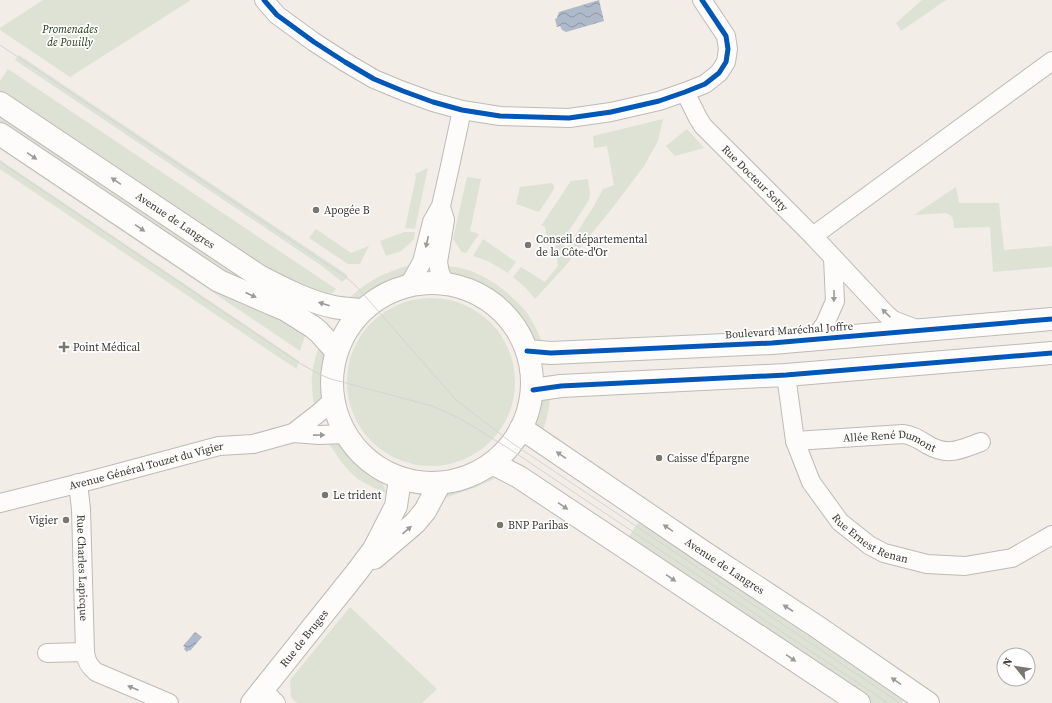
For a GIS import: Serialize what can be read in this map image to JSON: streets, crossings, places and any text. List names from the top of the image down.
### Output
{
  "streets": {
    "main road": ["Avenue de Langres", "Boulevard Maréchal Joffre", "Rue de Bruges"],
    "street": [
      "Rue Docteur Sotty",
      "Allée René Dumont",
      "Avenue Général Touzet du Vigier",
      "Rue Ernest Renan",
      "Rue Charles Lapicque"
    ]
  },
  "crossings": [
    ["Rue Docteur Sotty", "Boulevard Maréchal Joffre"],
    ["Allée René Dumont", "Rue Ernest Renan"],
    ["Avenue Général Touzet du Vigier", "Rue Charles Lapicque"]
  ],
  "one_way": ["Rue Charles Lapicque"],
  "parks": ["Promenades de Pouilly"],
  "places": {
    "other": [
      "Apogée B",
      "Conseil départemental de la Côte-d'Or",
      "Caisse d'Épargne",
      "Le trident",
      "Vigier",
      "BNP Paribas"
    ],
    "health": ["Point Médical"]
  },
  "north": "top left"
}
